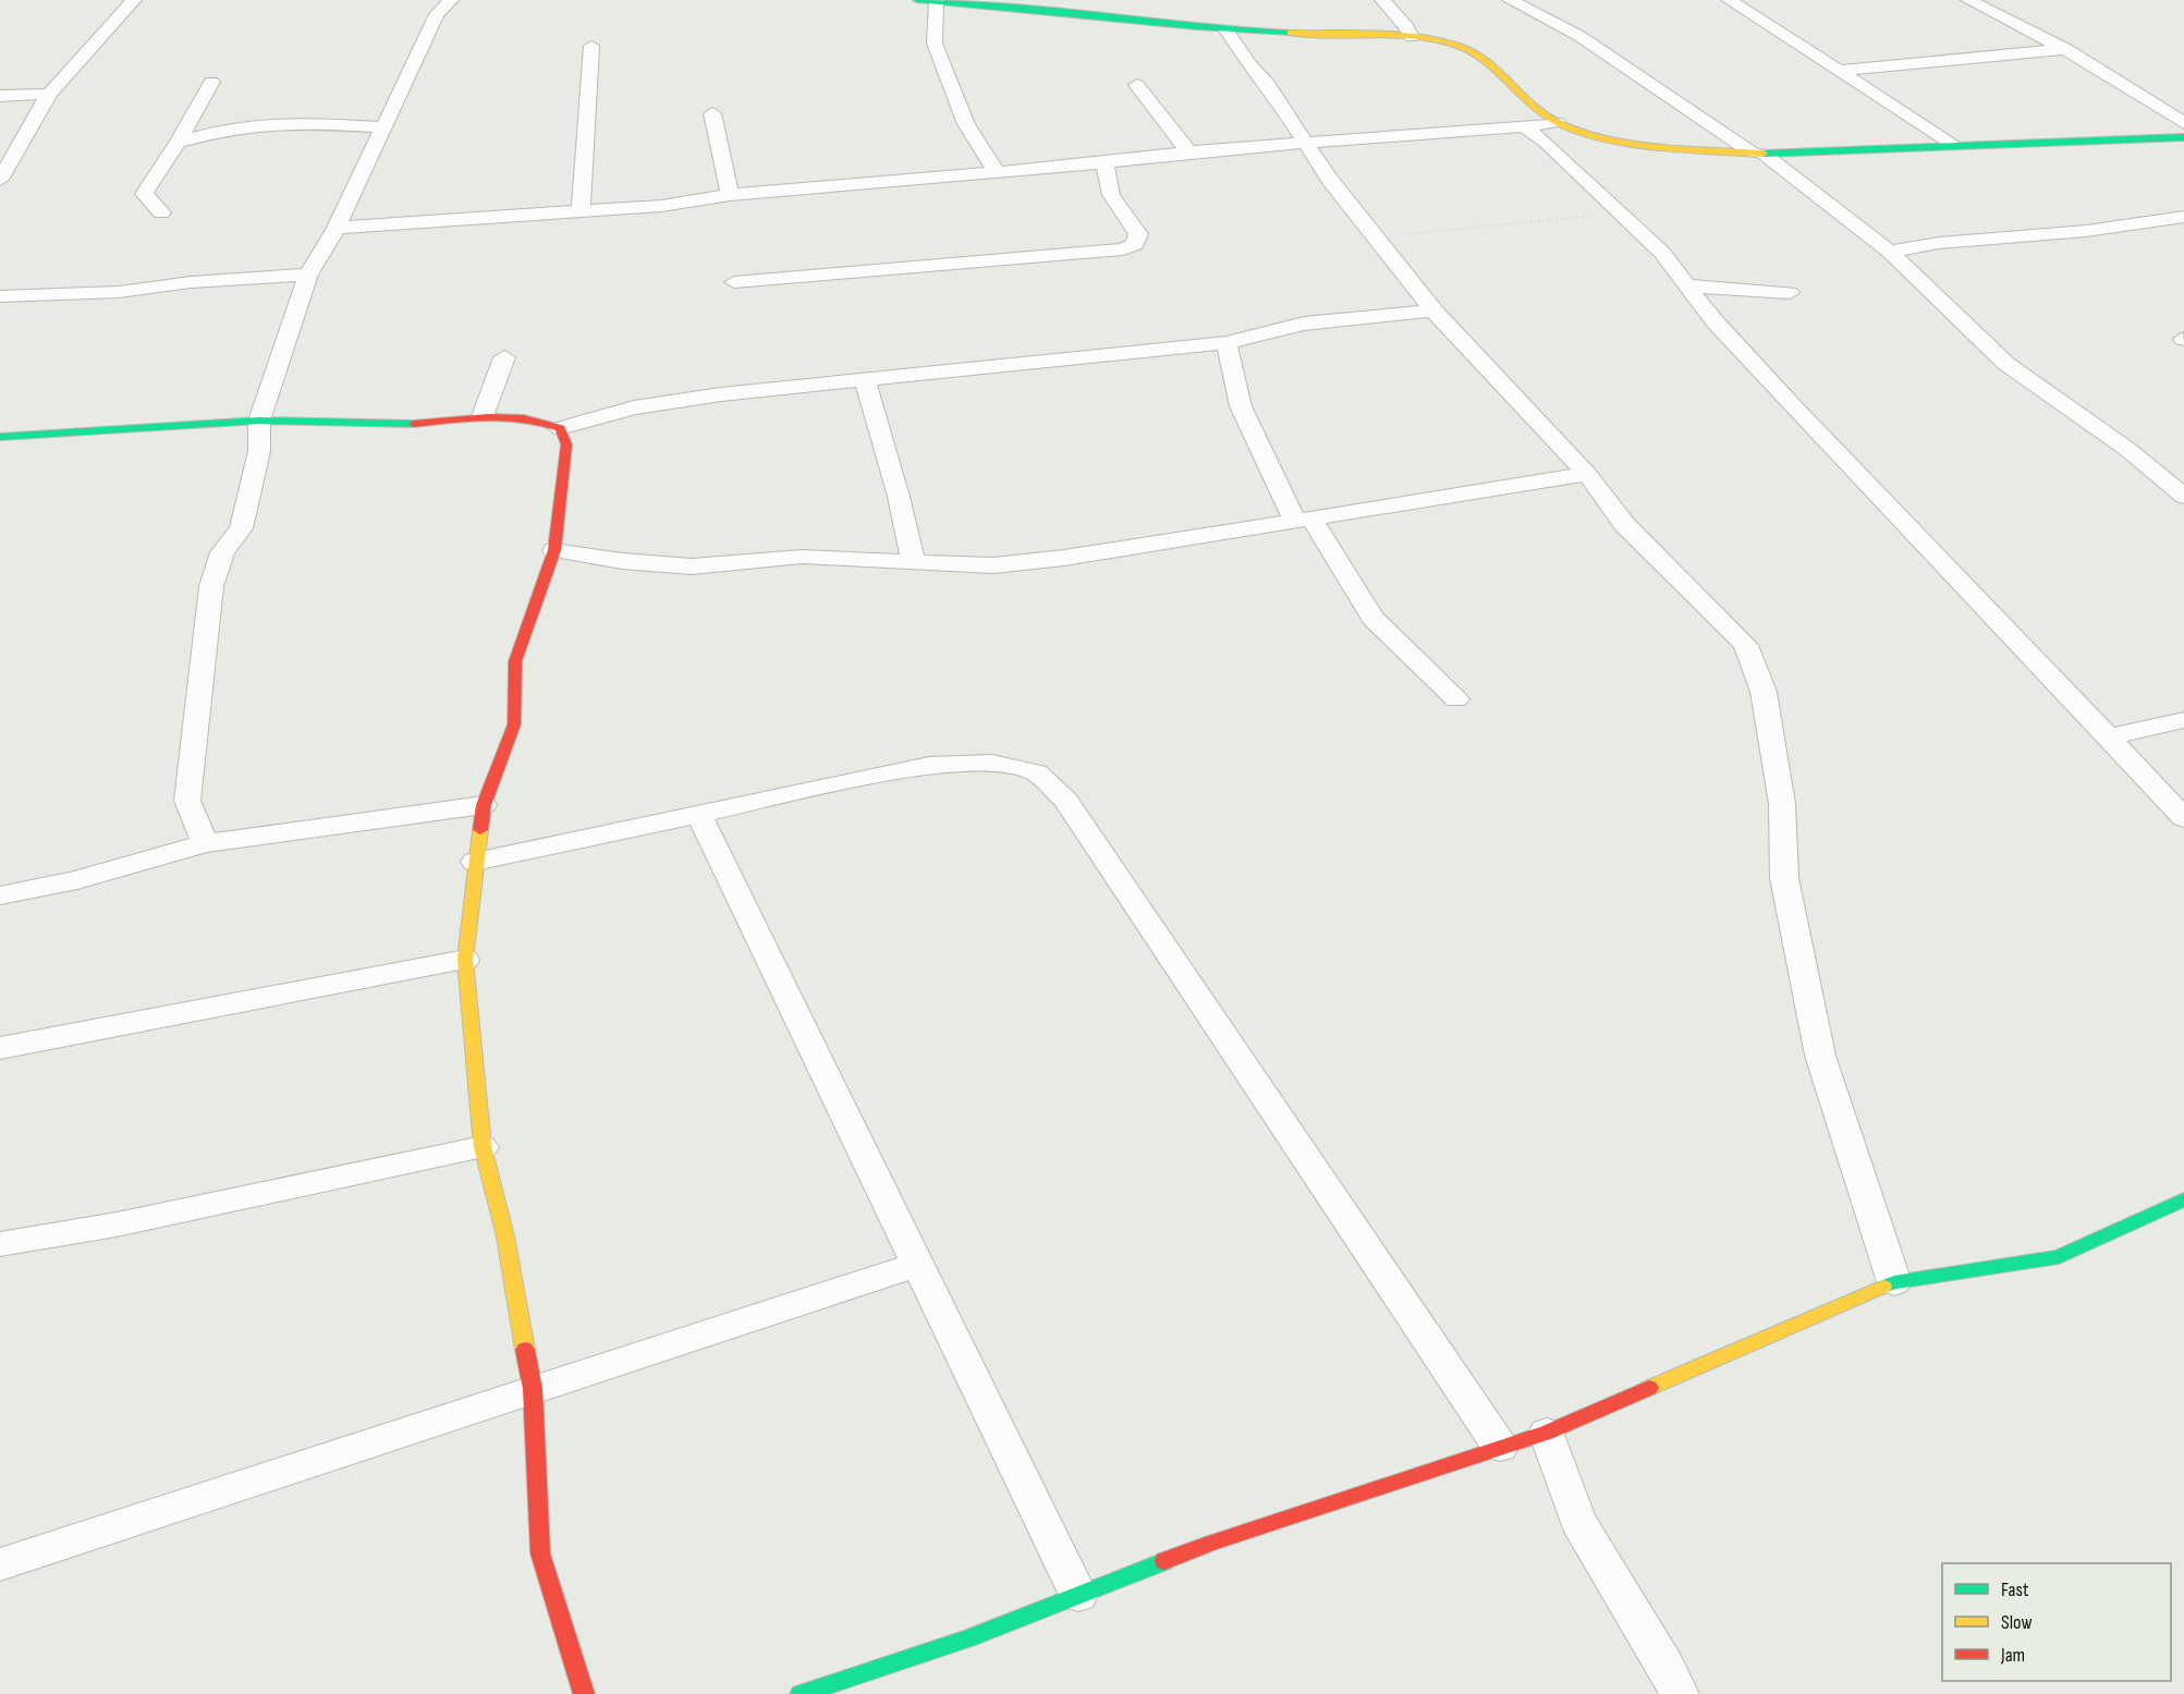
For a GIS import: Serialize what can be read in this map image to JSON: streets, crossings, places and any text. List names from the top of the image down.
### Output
{
  "legend": ["Fast", "Slow", "Jam"]
}
